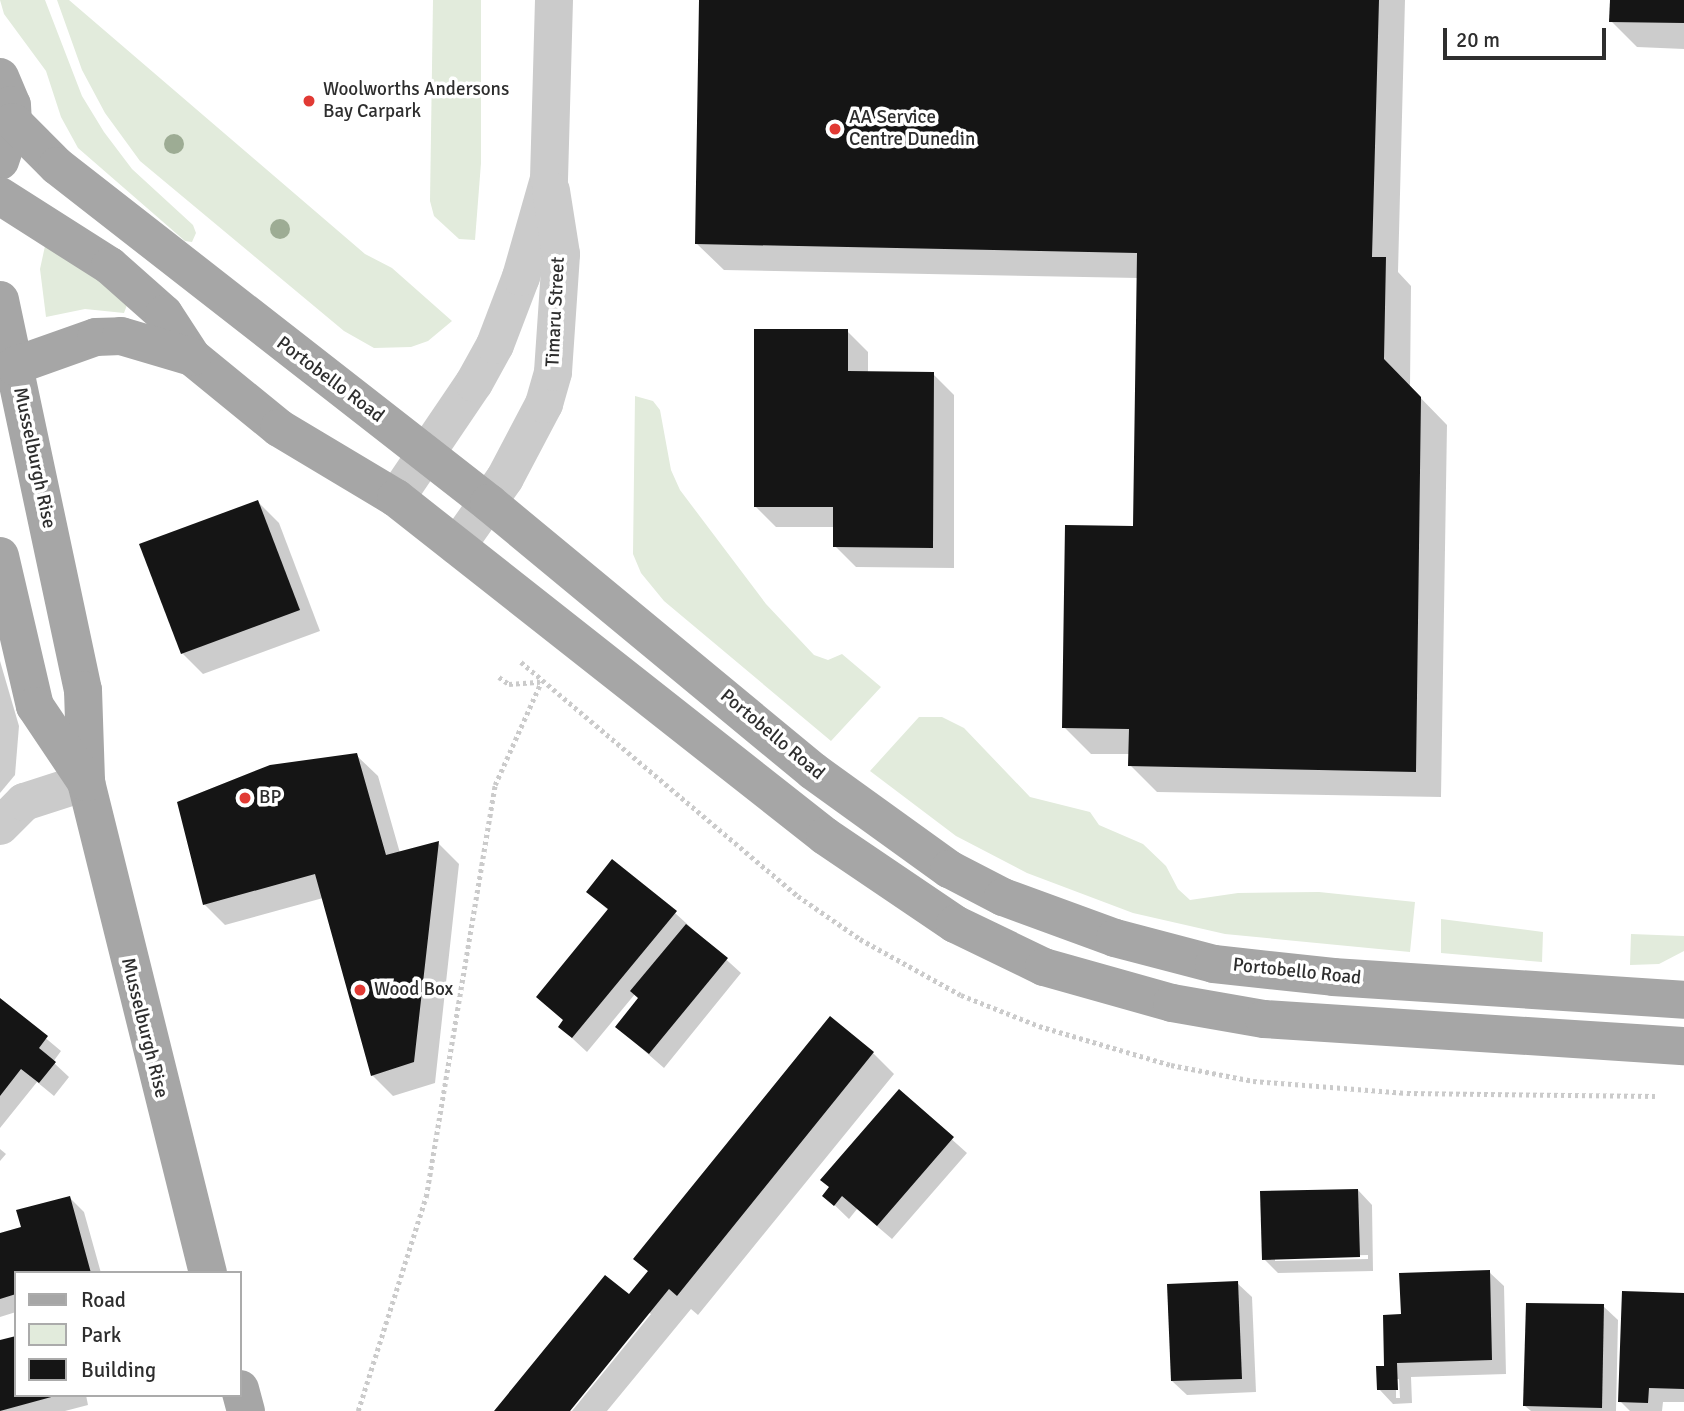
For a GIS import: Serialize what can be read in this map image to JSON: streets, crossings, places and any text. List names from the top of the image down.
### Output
{
  "streets": {
    "main road": ["Portobello Road", "Musselburgh Rise"],
    "street": ["Timaru Street"]
  },
  "crossings": [
    ["Timaru Street", "Portobello Road"]
  ],
  "places": [
    "Woolworths Andersons Bay Carpark",
    "AA Service Centre Dunedin",
    "BP",
    "Wood Box"
  ],
  "legend": ["Road", "Park", "Building"],
  "scale_bar": "20 m"
}
